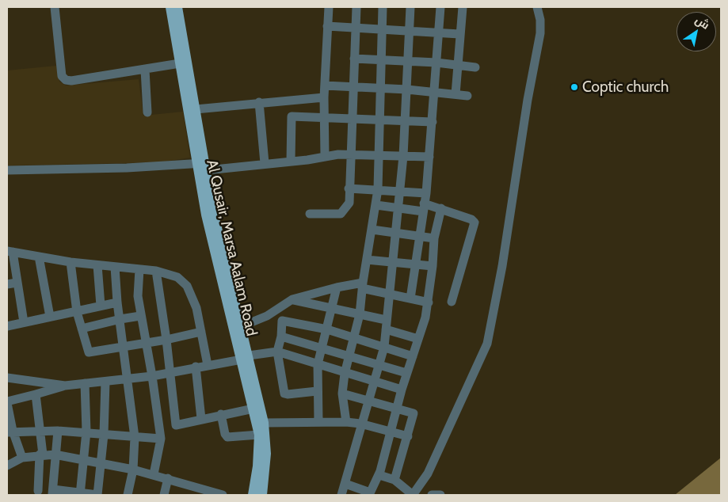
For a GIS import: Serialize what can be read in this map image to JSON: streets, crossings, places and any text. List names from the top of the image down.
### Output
{
  "streets": {
    "main road": ["Al Qusair, Marsa Aalam Road"]
  },
  "places": ["Coptic church"],
  "north": "top right"
}
